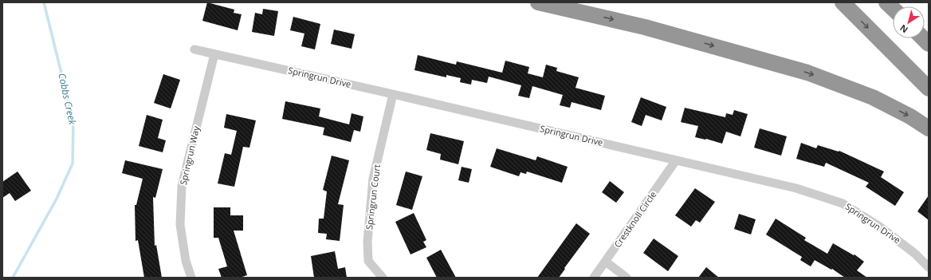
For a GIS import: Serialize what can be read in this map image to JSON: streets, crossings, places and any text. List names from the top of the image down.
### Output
{
  "streets": {
    "street": [
      "Springrun Drive",
      "Springrun Way",
      "Springrun Court",
      "Crestknoll Circle"
    ]
  },
  "crossings": [
    ["Springrun Drive", "Springrun Way"],
    ["Springrun Drive", "Springrun Court"],
    ["Springrun Drive", "Crestknoll Circle"]
  ],
  "water": ["Cobbs Creek"],
  "north": "bottom left"
}
